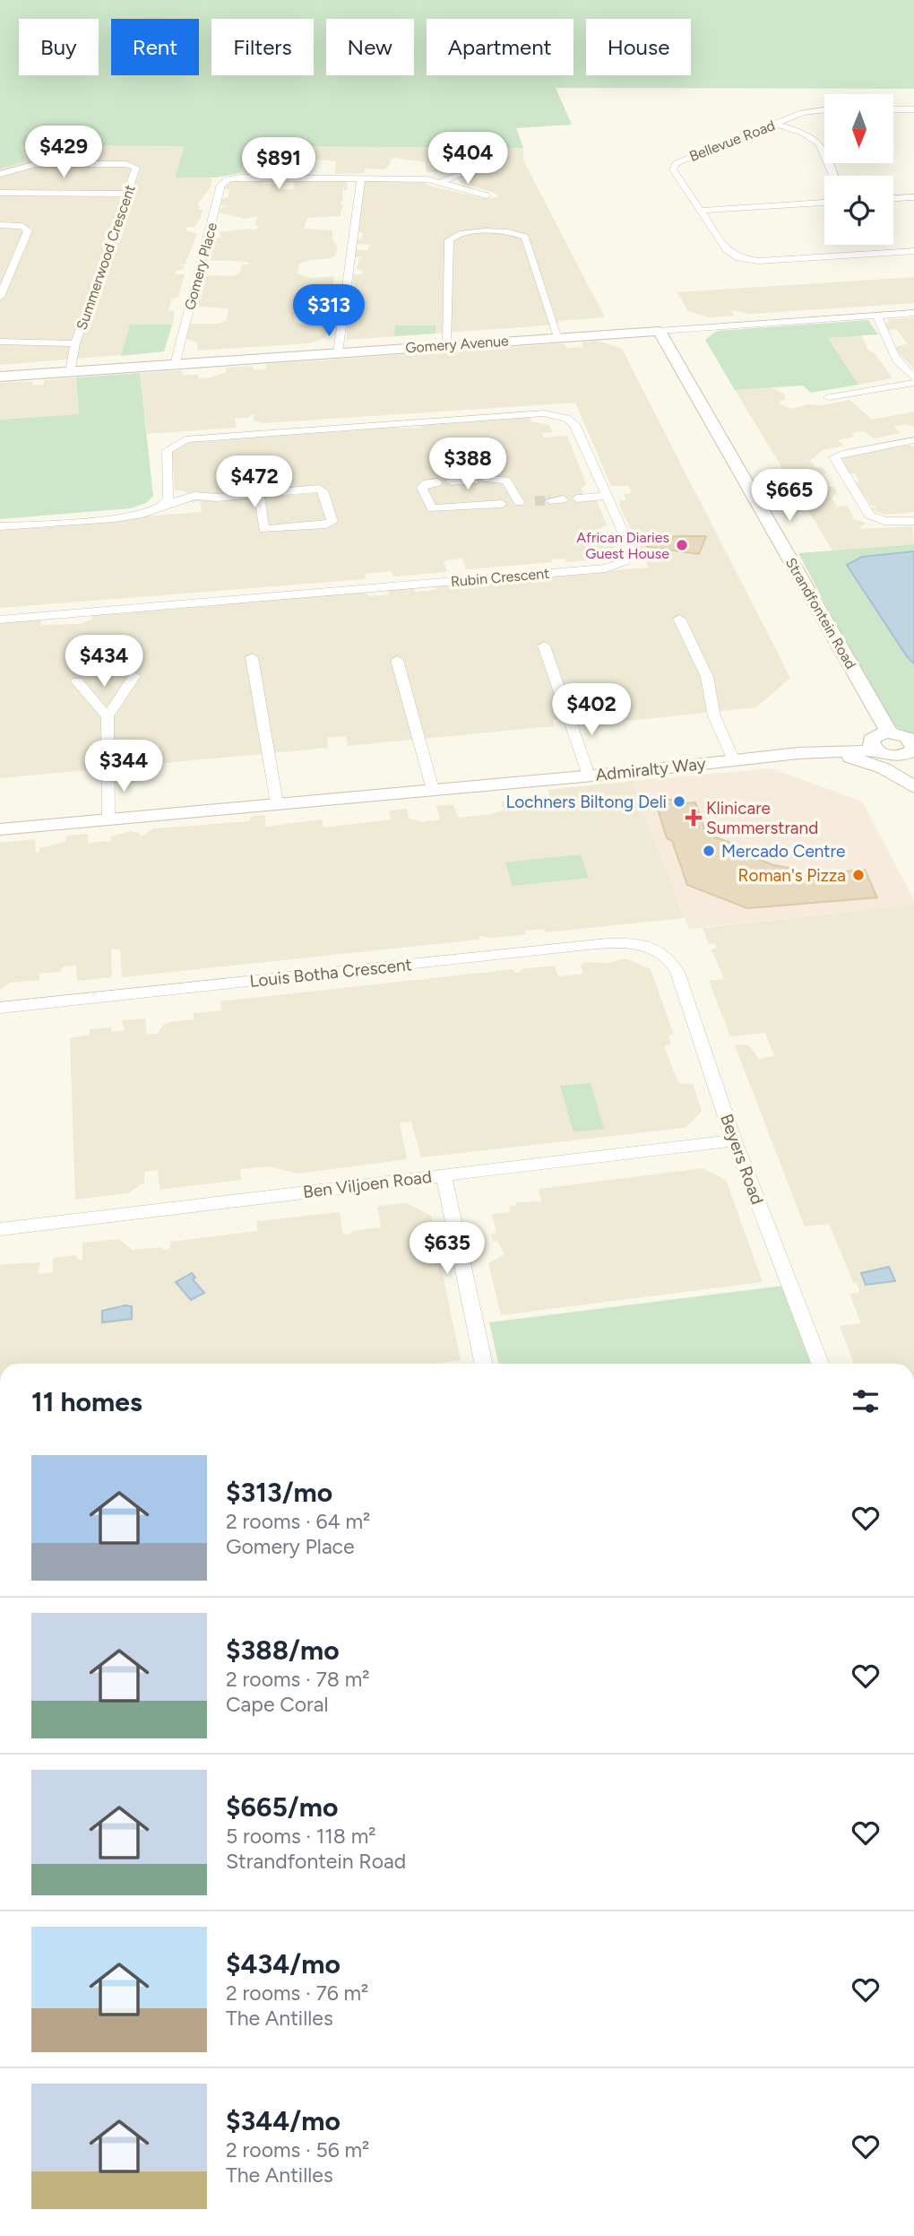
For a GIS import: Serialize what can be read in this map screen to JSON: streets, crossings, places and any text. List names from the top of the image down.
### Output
{
  "streets": {
    "street": [
      "Bellevue Road",
      "Summerwood Crescent",
      "Gomery Place",
      "Gomery Avenue",
      "Rubin Crescent",
      "Strandfontein Road",
      "Admiralty Way",
      "Louis Botha Crescent",
      "Beyers Road",
      "Ben Viljoen Road"
    ]
  },
  "crossings": [
    ["Summerwood Crescent", "Gomery Avenue"],
    ["Gomery Place", "Gomery Avenue"],
    ["Gomery Avenue", "Strandfontein Road"],
    ["Strandfontein Road", "Admiralty Way"],
    ["Louis Botha Crescent", "Beyers Road"],
    ["Beyers Road", "Ben Viljoen Road"]
  ],
  "places": {
    "other": [
      "African Diaries Guest House",
      "Lochners Biltong Deli",
      "Mercado Centre",
      "Roman's Pizza"
    ],
    "health": ["Klinicare Summerstrand"]
  },
  "north": "bottom",
  "page": {
    "chip": [
      "Buy",
      "Rent",
      "Filters",
      "New",
      "Apartment",
      "House"
    ],
    "price": [
      "$429",
      "$404",
      "$891",
      "$313",
      "$388",
      "$472",
      "$665",
      "$434",
      "$402",
      "$344",
      "$635"
    ],
    "heading": "11 homes",
    "list": [
      {
        "name": "$313/mo",
        "note": "2 rooms · 64 m² · Gomery Place"
      },
      {
        "name": "$388/mo",
        "note": "2 rooms · 78 m² · Cape Coral"
      },
      {
        "name": "$665/mo",
        "note": "5 rooms · 118 m² · Strandfontein Road"
      },
      {
        "name": "$434/mo",
        "note": "2 rooms · 76 m² · The Antilles"
      },
      {
        "name": "$344/mo",
        "note": "2 rooms · 56 m² · The Antilles"
      }
    ]
  }
}
